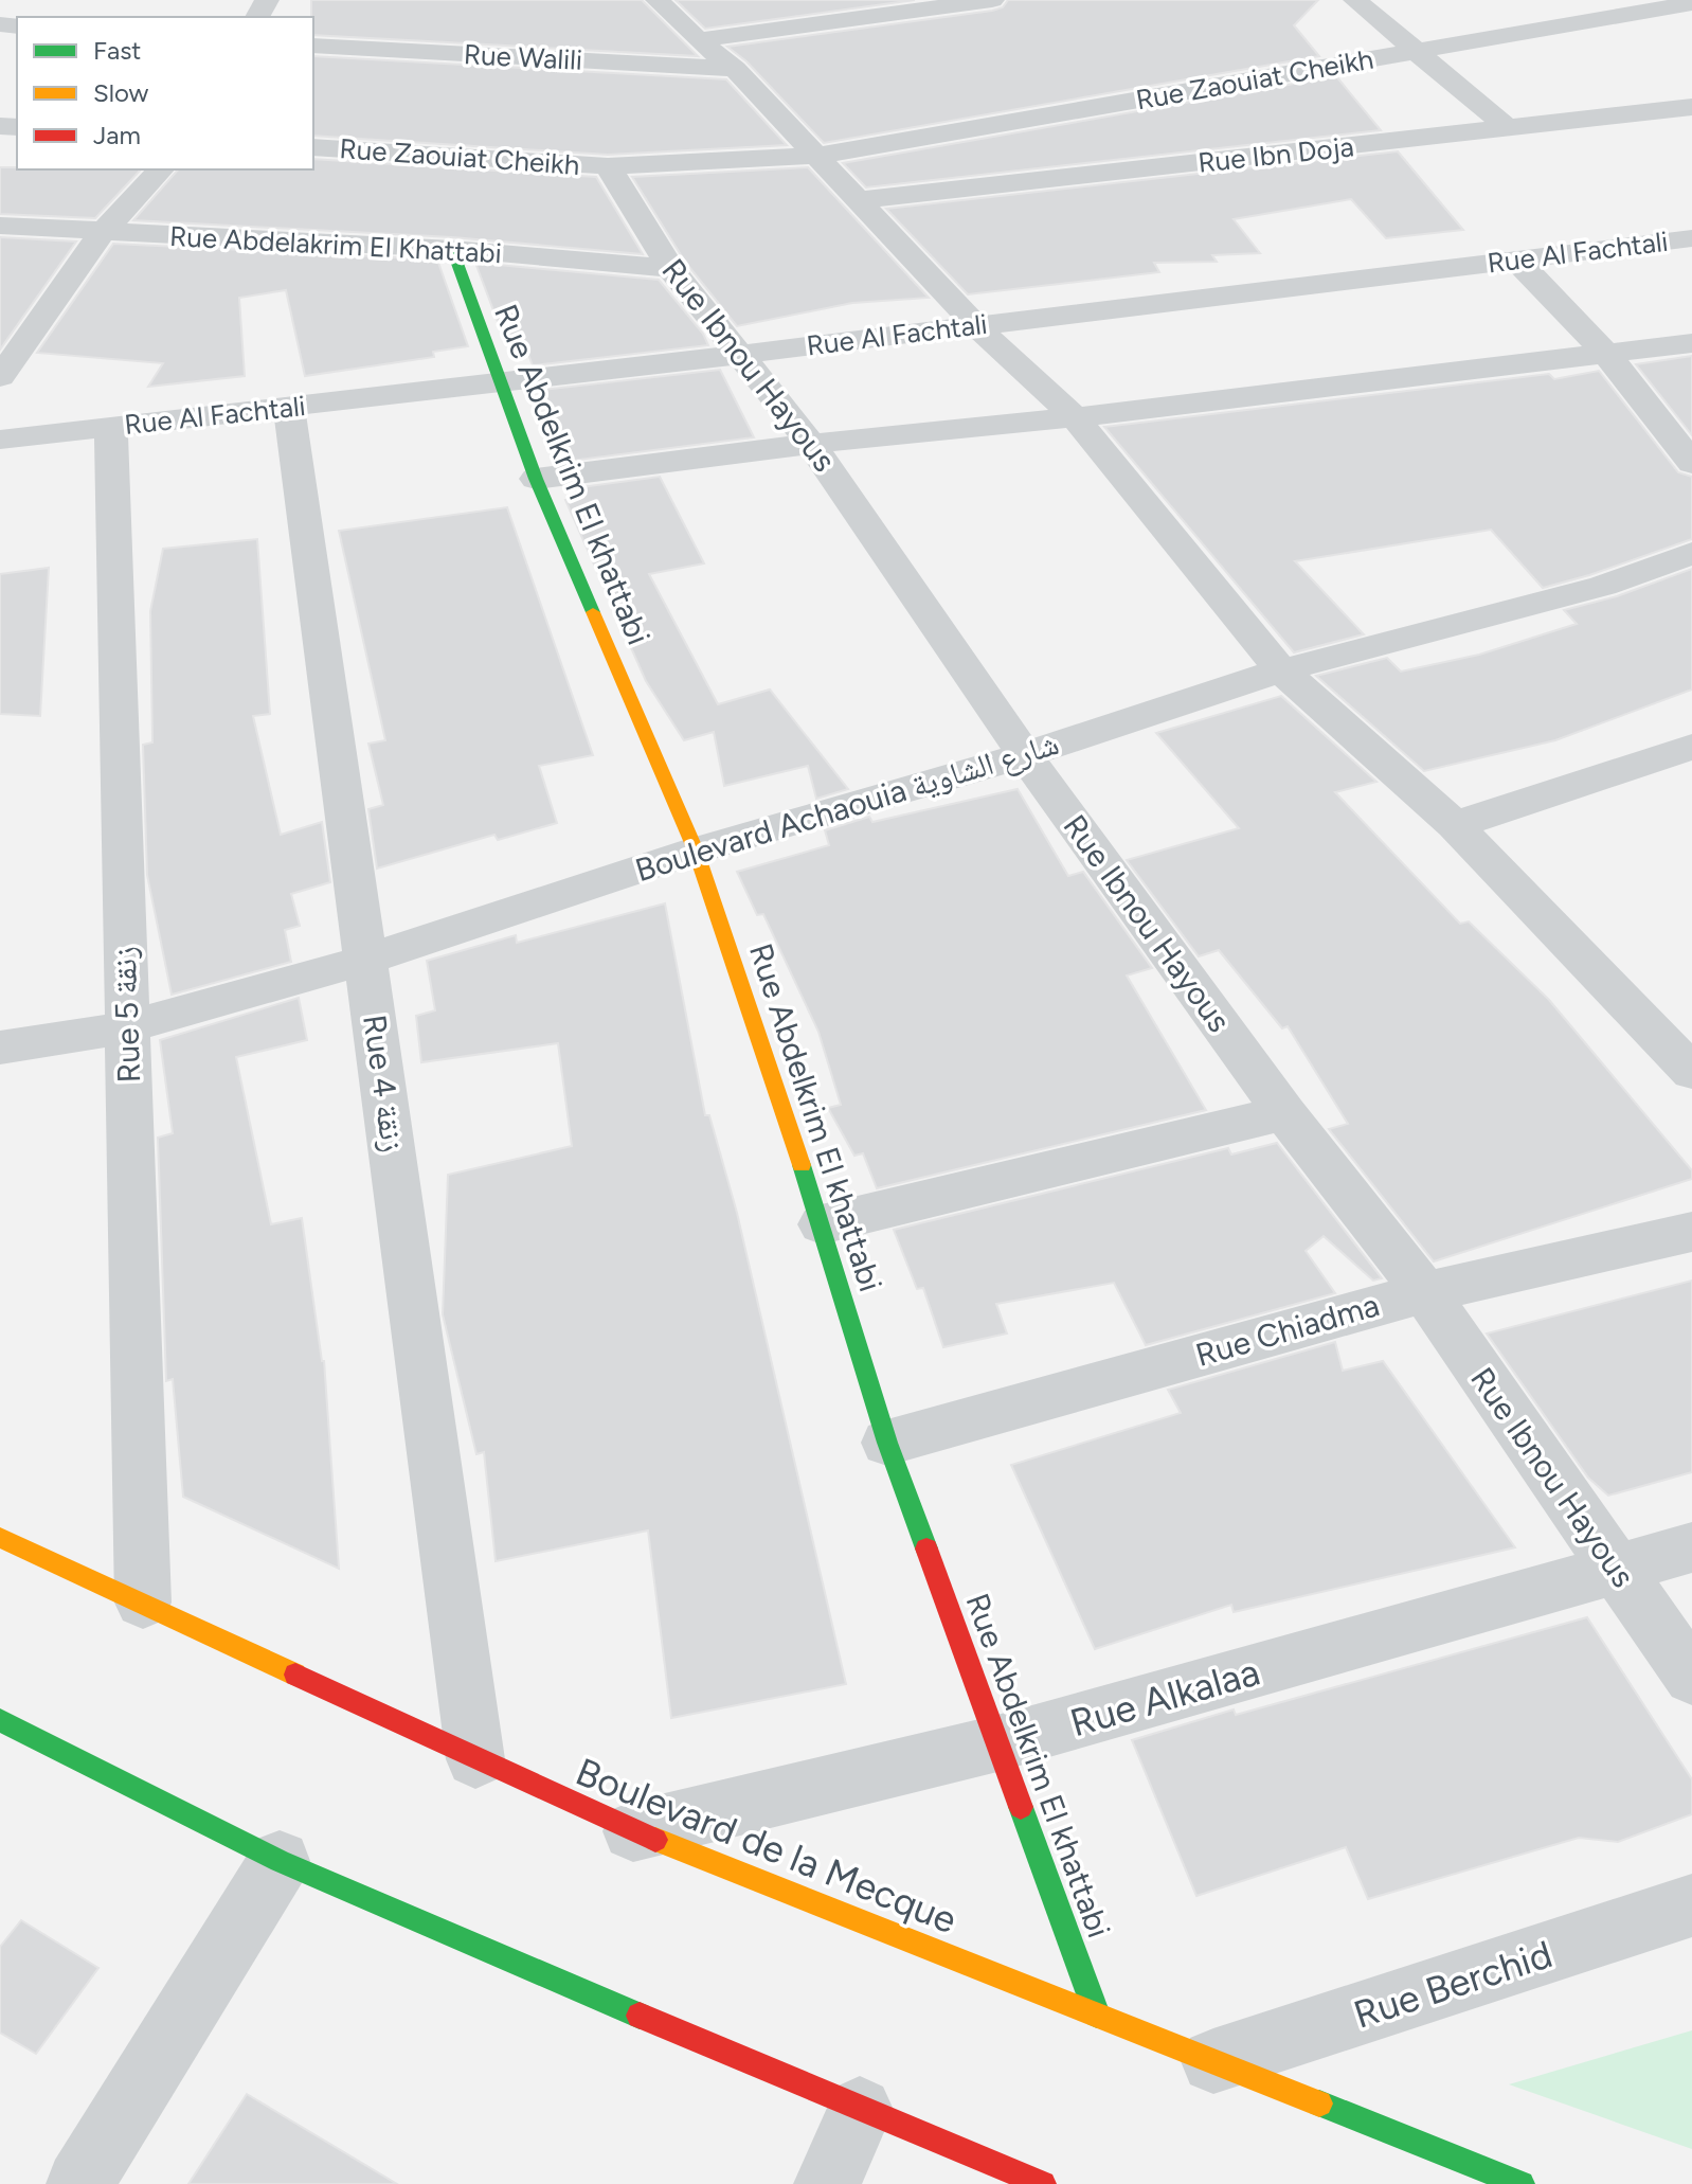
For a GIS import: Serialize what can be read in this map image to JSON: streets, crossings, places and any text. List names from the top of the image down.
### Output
{
  "streets": {
    "street": [
      "Rue Walili",
      "Rue Zaouiat Cheikh",
      "Rue Ibn Doja",
      "Rue Abdelakrim El Khattabi",
      "Rue Al Fachtali",
      "Rue Ibnou Hayous",
      "Rue Abdelkrim El khattabi",
      "Boulevard Achaouia شارع الشاوية",
      "Rue 5 زنقة",
      "Rue 4 زنقة",
      "Rue Chiadma",
      "Rue Alkalaa",
      "Boulevard de la Mecque",
      "Rue Berchid"
    ]
  },
  "crossings": [
    ["Rue Zaouiat Cheikh", "Rue Ibnou Hayous"],
    ["Rue Abdelakrim El Khattabi", "Rue Ibnou Hayous"],
    ["Rue Abdelakrim El Khattabi", "Rue Abdelkrim El khattabi"],
    ["Rue Al Fachtali", "Rue Ibnou Hayous"],
    ["Rue Al Fachtali", "Rue Abdelkrim El khattabi"],
    ["Rue Al Fachtali", "Rue 5 زنقة"],
    ["Rue Al Fachtali", "Rue 4 زنقة"],
    ["Rue Ibnou Hayous", "Boulevard Achaouia شارع الشاوية"],
    ["Rue Ibnou Hayous", "Rue Chiadma"],
    ["Rue Ibnou Hayous", "Rue Alkalaa"],
    ["Rue Abdelkrim El khattabi", "Boulevard Achaouia شارع الشاوية"],
    ["Rue Abdelkrim El khattabi", "Rue Chiadma"],
    ["Rue Abdelkrim El khattabi", "Rue Alkalaa"],
    ["Rue Abdelkrim El khattabi", "Boulevard de la Mecque"],
    ["Boulevard Achaouia شارع الشاوية", "Rue 5 زنقة"],
    ["Boulevard Achaouia شارع الشاوية", "Rue 4 زنقة"],
    ["Rue 5 زنقة", "Boulevard de la Mecque"],
    ["Rue 4 زنقة", "Boulevard de la Mecque"],
    ["Rue Alkalaa", "Boulevard de la Mecque"],
    ["Boulevard de la Mecque", "Rue Berchid"]
  ],
  "legend": ["Fast", "Slow", "Jam"]
}
